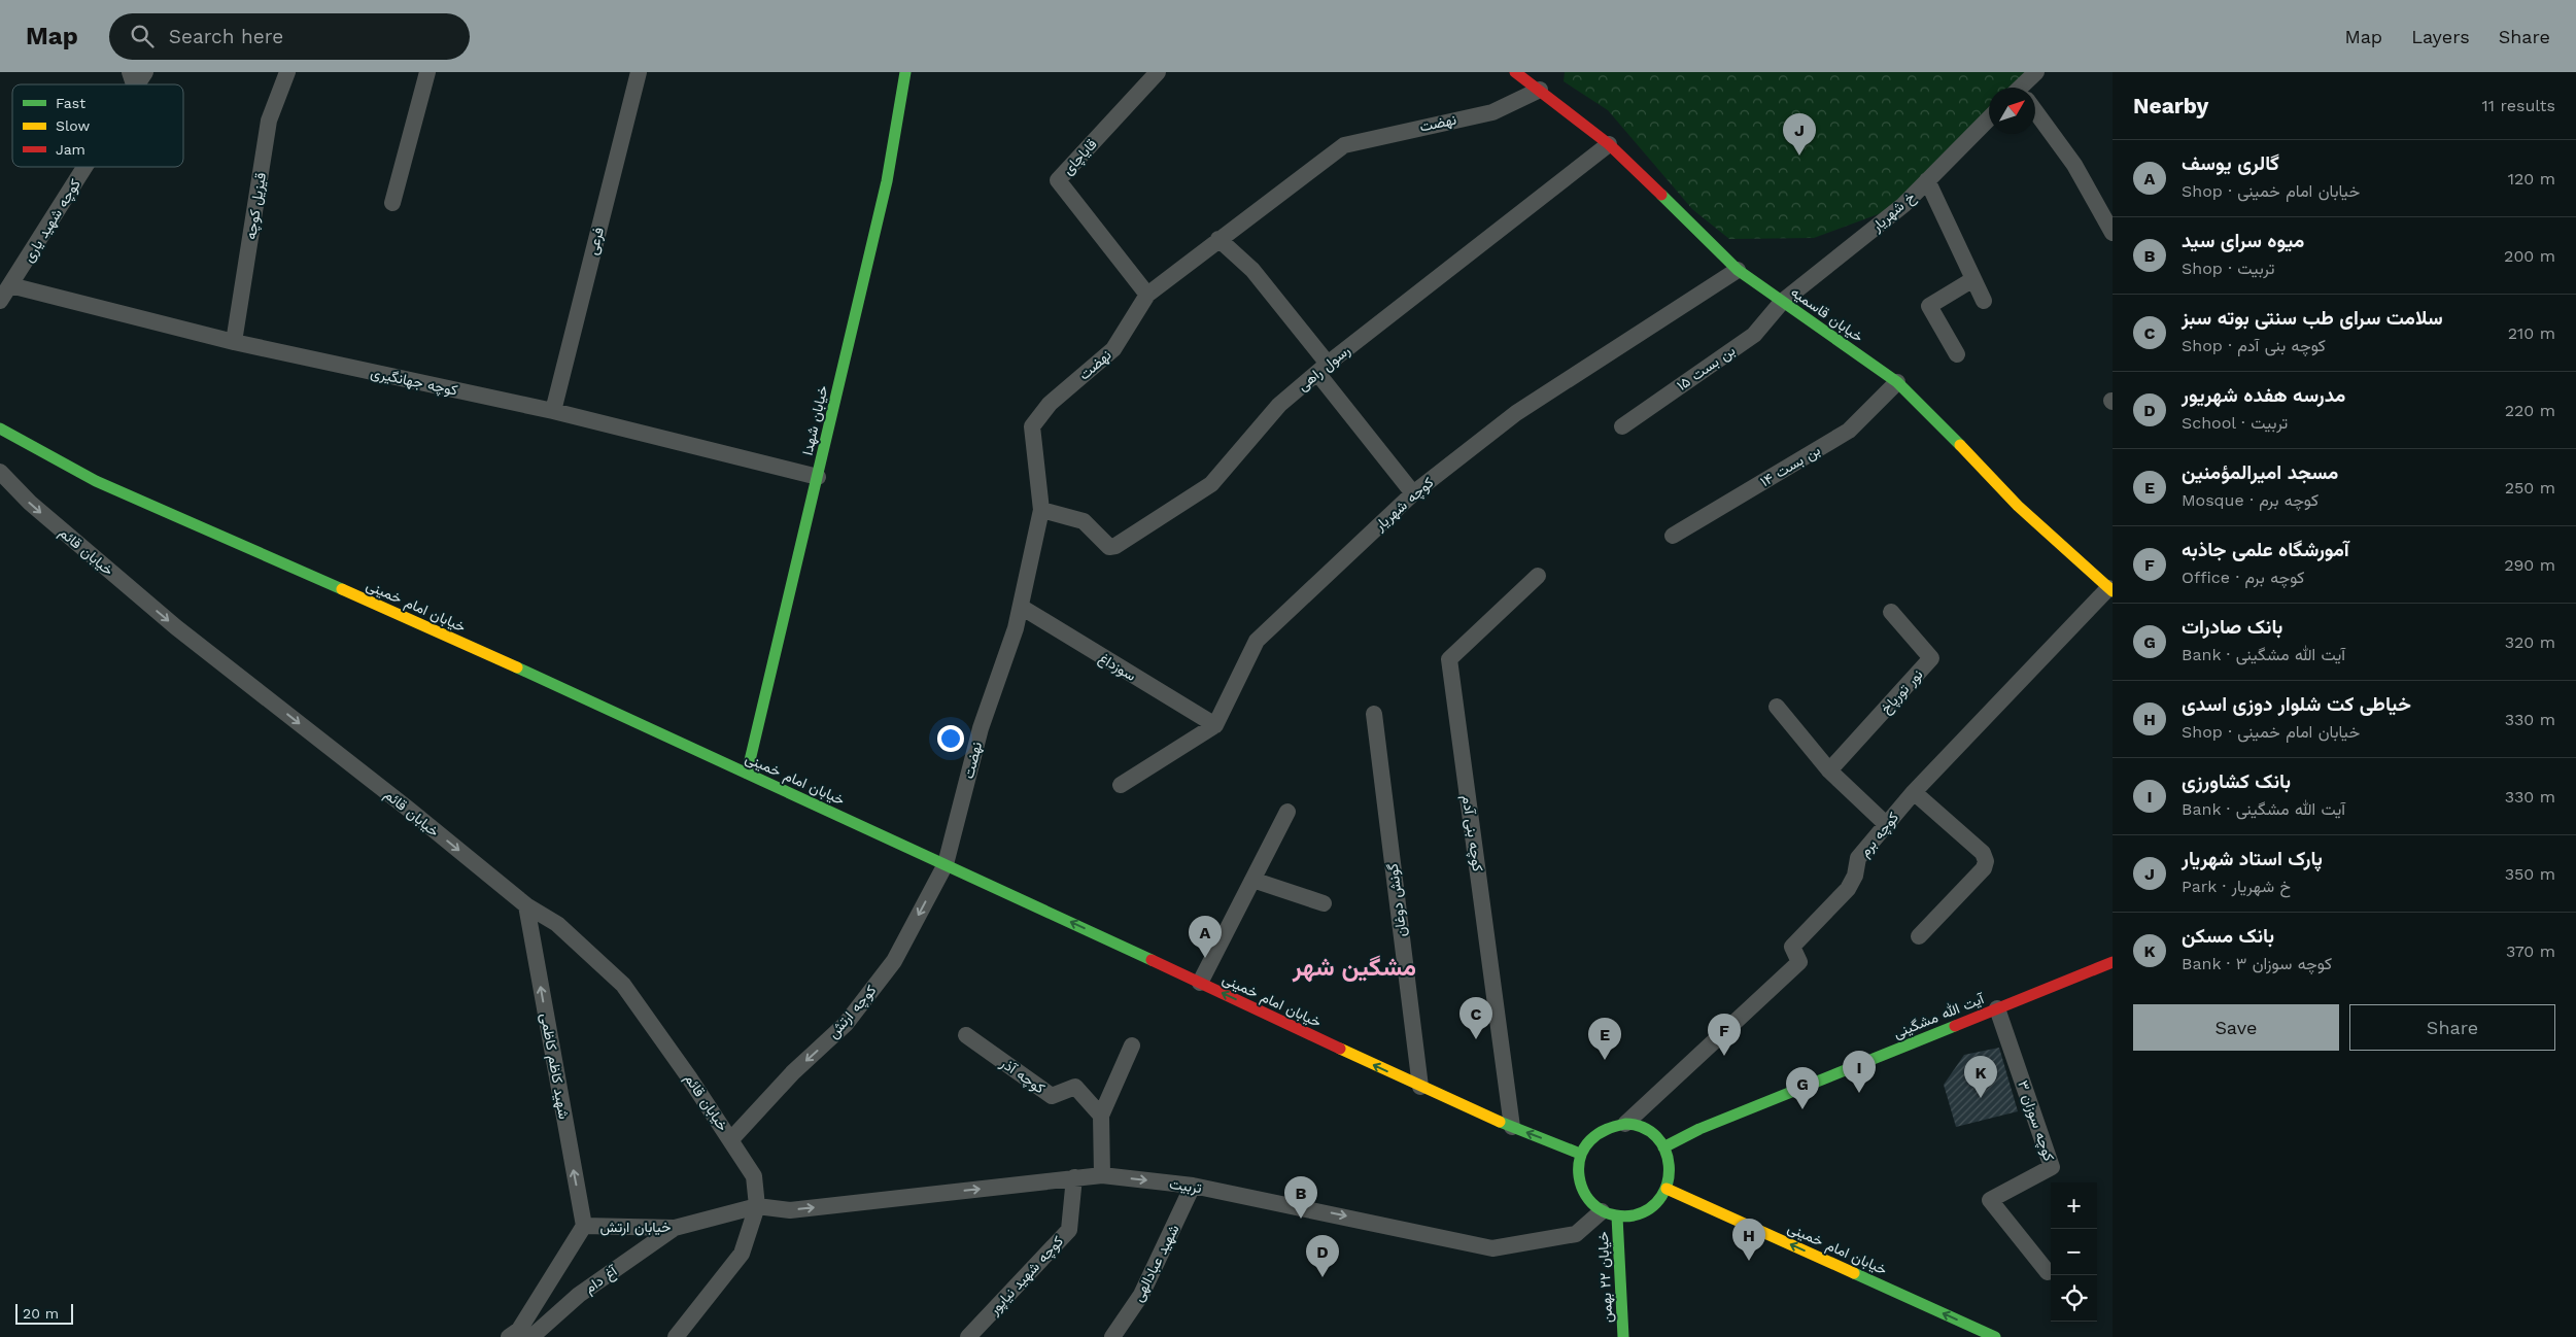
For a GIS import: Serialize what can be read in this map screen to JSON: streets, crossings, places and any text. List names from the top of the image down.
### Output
{
  "streets": {
    "main road": [
      "خیابان قاسمیه",
      "خیابان شهدا",
      "خیابان امام خمینی",
      "آیت الله مشگینی",
      "خیابان ۲۲ بهمن"
    ],
    "street": [
      "نهضت",
      "قایاچای",
      "قیزیل کوچه",
      "خ شهریار",
      "کوچه شهید یاری",
      "فرعی",
      "رسول راهی",
      "بن بست ۱۵",
      "کوچه جهانگیری",
      "بن بست ۱۴",
      "کوچه شهریار",
      "خیابان قائم",
      "سوزداغ",
      "نور تورپاخ",
      "کوچه بنی آدم",
      "کوچه برم",
      "گونش دوغان",
      "کوچه ارتش",
      "شهید کاظم کاظمی",
      "کوچه آذر",
      "کوچه سوزان ۳",
      "تربیت",
      "خیابان ارتش",
      "شهید عبادالهی",
      "کوچه شهید نیاپور",
      "آغ دام"
    ]
  },
  "crossings": [
    ["نهضت", "قایاچای"],
    ["نهضت", "خیابان قاسمیه"],
    ["نهضت", "رسول راهی"],
    ["نهضت", "خیابان امام خمینی"],
    ["نهضت", "سوزداغ"],
    ["نهضت", "کوچه ارتش"],
    ["قیزیل کوچه", "کوچه جهانگیری"],
    ["خ شهریار", "خیابان قاسمیه"],
    ["خ شهریار", "بن بست ۱۵"],
    ["کوچه شهید یاری", "کوچه جهانگیری"],
    ["فرعی", "کوچه جهانگیری"],
    ["خیابان قاسمیه", "رسول راهی"],
    ["خیابان قاسمیه", "بن بست ۱۵"],
    ["خیابان قاسمیه", "بن بست ۱۴"],
    ["خیابان قاسمیه", "کوچه شهریار"],
    ["خیابان قاسمیه", "کوچه برم"],
    ["کوچه جهانگیری", "خیابان شهدا"],
    ["خیابان شهدا", "خیابان امام خمینی"],
    ["کوچه شهریار", "سوزداغ"],
    ["خیابان قائم", "کوچه ارتش"],
    ["خیابان قائم", "شهید کاظم کاظمی"],
    ["خیابان قائم", "تربیت"],
    ["خیابان قائم", "خیابان ارتش"],
    ["خیابان امام خمینی", "کوچه بنی آدم"],
    ["خیابان امام خمینی", "کوچه برم"],
    ["خیابان امام خمینی", "گونش دوغان"],
    ["خیابان امام خمینی", "کوچه ارتش"],
    ["خیابان امام خمینی", "آیت الله مشگینی"],
    ["خیابان امام خمینی", "تربیت"],
    ["خیابان امام خمینی", "خیابان ۲۲ بهمن"],
    ["کوچه برم", "آیت الله مشگینی"],
    ["کوچه برم", "تربیت"],
    ["کوچه برم", "خیابان ۲۲ بهمن"],
    ["آیت الله مشگینی", "کوچه سوزان ۳"],
    ["آیت الله مشگینی", "تربیت"],
    ["آیت الله مشگینی", "خیابان ۲۲ بهمن"],
    ["شهید کاظم کاظمی", "خیابان ارتش"],
    ["تربیت", "خیابان ارتش"],
    ["تربیت", "شهید عبادالهی"],
    ["تربیت", "کوچه شهید نیاپور"],
    ["تربیت", "خیابان ۲۲ بهمن"],
    ["خیابان ارتش", "آغ دام"]
  ],
  "one_way": [
    "خیابان قائم",
    "خیابان امام خمینی",
    "کوچه ارتش",
    "شهید کاظم کاظمی",
    "تربیت"
  ],
  "districts": ["مشگین شهر"],
  "legend": ["Fast", "Slow", "Jam"],
  "scale_bar": "20 m",
  "north": "top right",
  "page": {
    "header": "Map",
    "search": "Search here",
    "nav": ["Map", "Layers", "Share"],
    "heading": ["Nearby", "11 results"],
    "pins": [
      "J",
      "A",
      "C",
      "F",
      "E",
      "I",
      "K",
      "G",
      "B",
      "H",
      "D"
    ],
    "list": [
      {
        "mark": "A",
        "name": "گالری یوسف",
        "note": "Shop · خیابان امام خمینی",
        "value": "120 m"
      },
      {
        "mark": "B",
        "name": "میوه سرای سید",
        "note": "Shop · تربیت",
        "value": "200 m"
      },
      {
        "mark": "C",
        "name": "سلامت سرای طب سنتی بوته سبز",
        "note": "Shop · کوچه بنی آدم",
        "value": "210 m"
      },
      {
        "mark": "D",
        "name": "مدرسه هفده شهریور",
        "note": "School · تربیت",
        "value": "220 m"
      },
      {
        "mark": "E",
        "name": "مسجد امیرالمؤمنین",
        "note": "Mosque · کوچه برم",
        "value": "250 m"
      },
      {
        "mark": "F",
        "name": "آمورشگاه علمی جاذبه",
        "note": "Office · کوچه برم",
        "value": "290 m"
      },
      {
        "mark": "G",
        "name": "بانک صادرات",
        "note": "Bank · آیت الله مشگینی",
        "value": "320 m"
      },
      {
        "mark": "H",
        "name": "خیاطی کت شلوار دوزی اسدی",
        "note": "Shop · خیابان امام خمینی",
        "value": "330 m"
      },
      {
        "mark": "I",
        "name": "بانک کشاورزی",
        "note": "Bank · آیت الله مشگینی",
        "value": "330 m"
      },
      {
        "mark": "J",
        "name": "پارک استاد شهریار",
        "note": "Park · خ شهریار",
        "value": "350 m"
      },
      {
        "mark": "K",
        "name": "بانک مسکن",
        "note": "Bank · کوچه سوزان ۳",
        "value": "370 m"
      }
    ],
    "buttons": ["Save", "Share"],
    "map_buttons": ["+", "−"],
    "scale": "20 m"
  }
}
